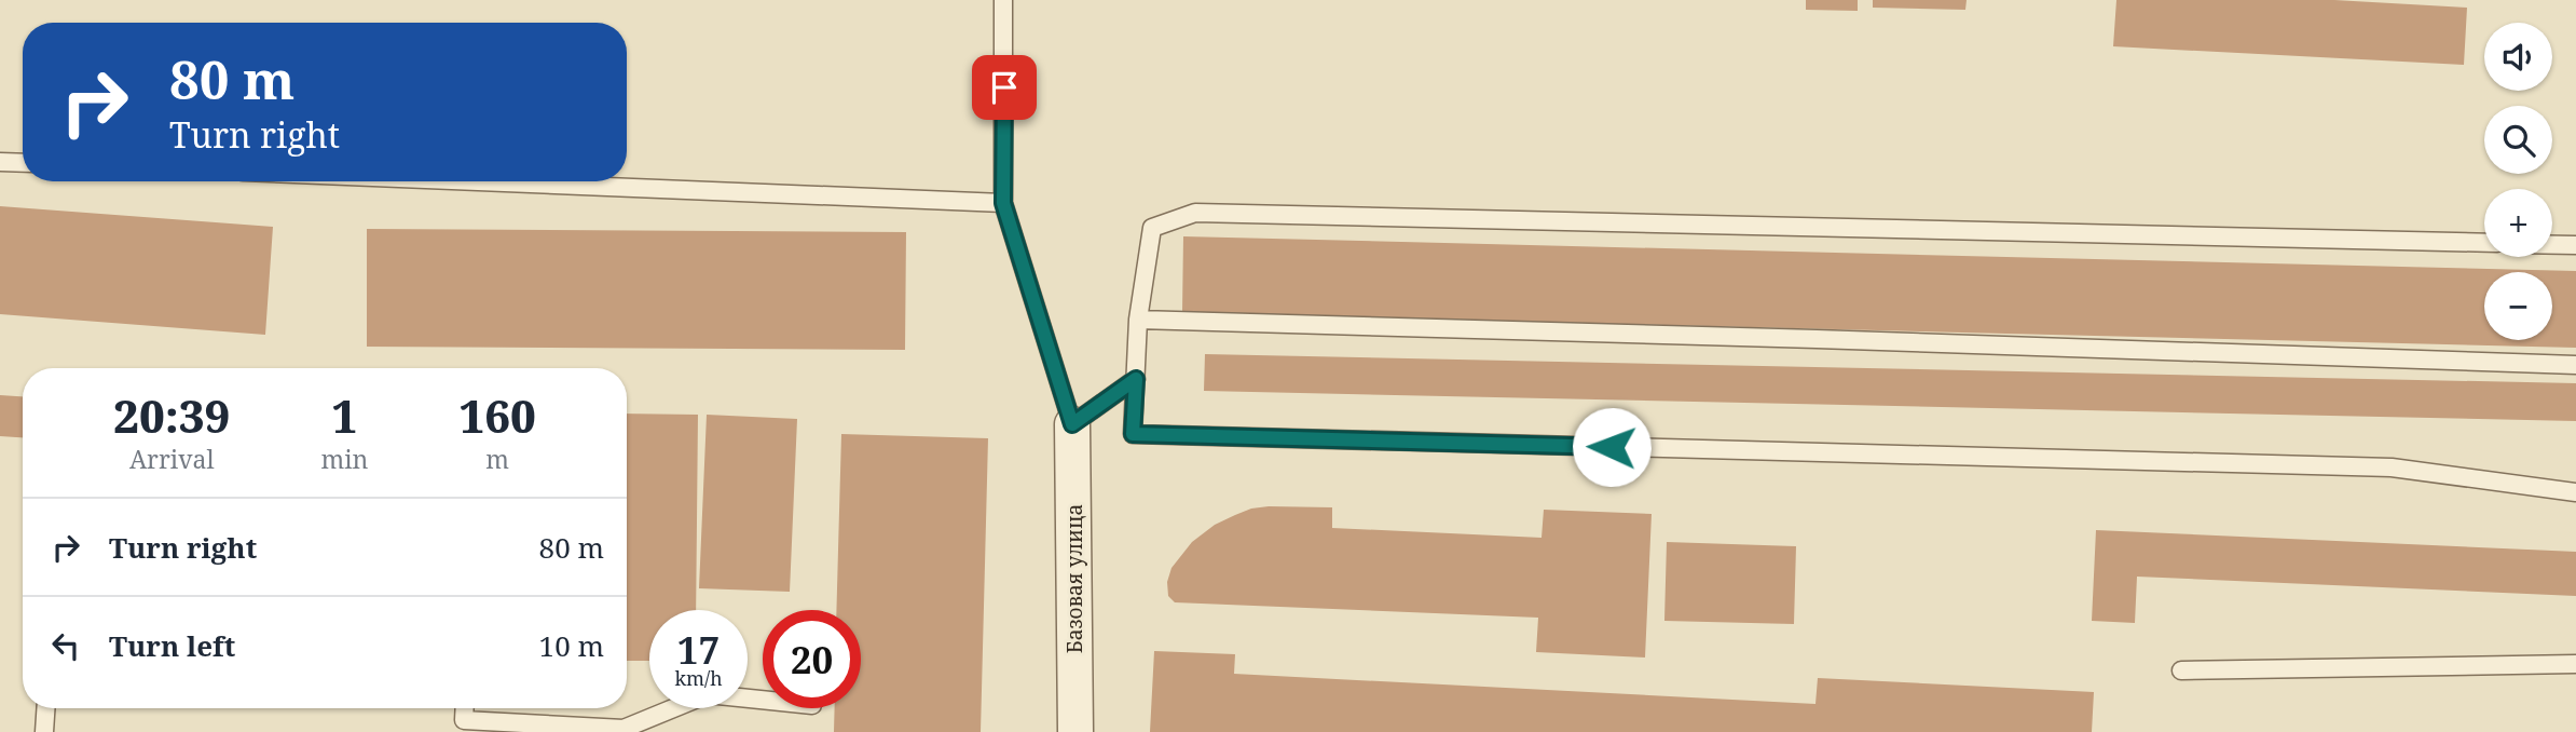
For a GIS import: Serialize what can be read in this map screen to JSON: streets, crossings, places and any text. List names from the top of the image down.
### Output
{
  "streets": {
    "street": ["Базовая улица"]
  },
  "page": {
    "map_buttons": ["+", "−"],
    "turn": ["80 m", "Turn right"],
    "eta": [
      "20:39",
      "Arrival",
      "1",
      "min",
      "160",
      "m"
    ],
    "list": [
      {
        "name": "Turn right",
        "value": "80 m"
      },
      {
        "name": "Turn left",
        "value": "10 m"
      }
    ],
    "speed": "17 km/h",
    "limit": "20"
  }
}
